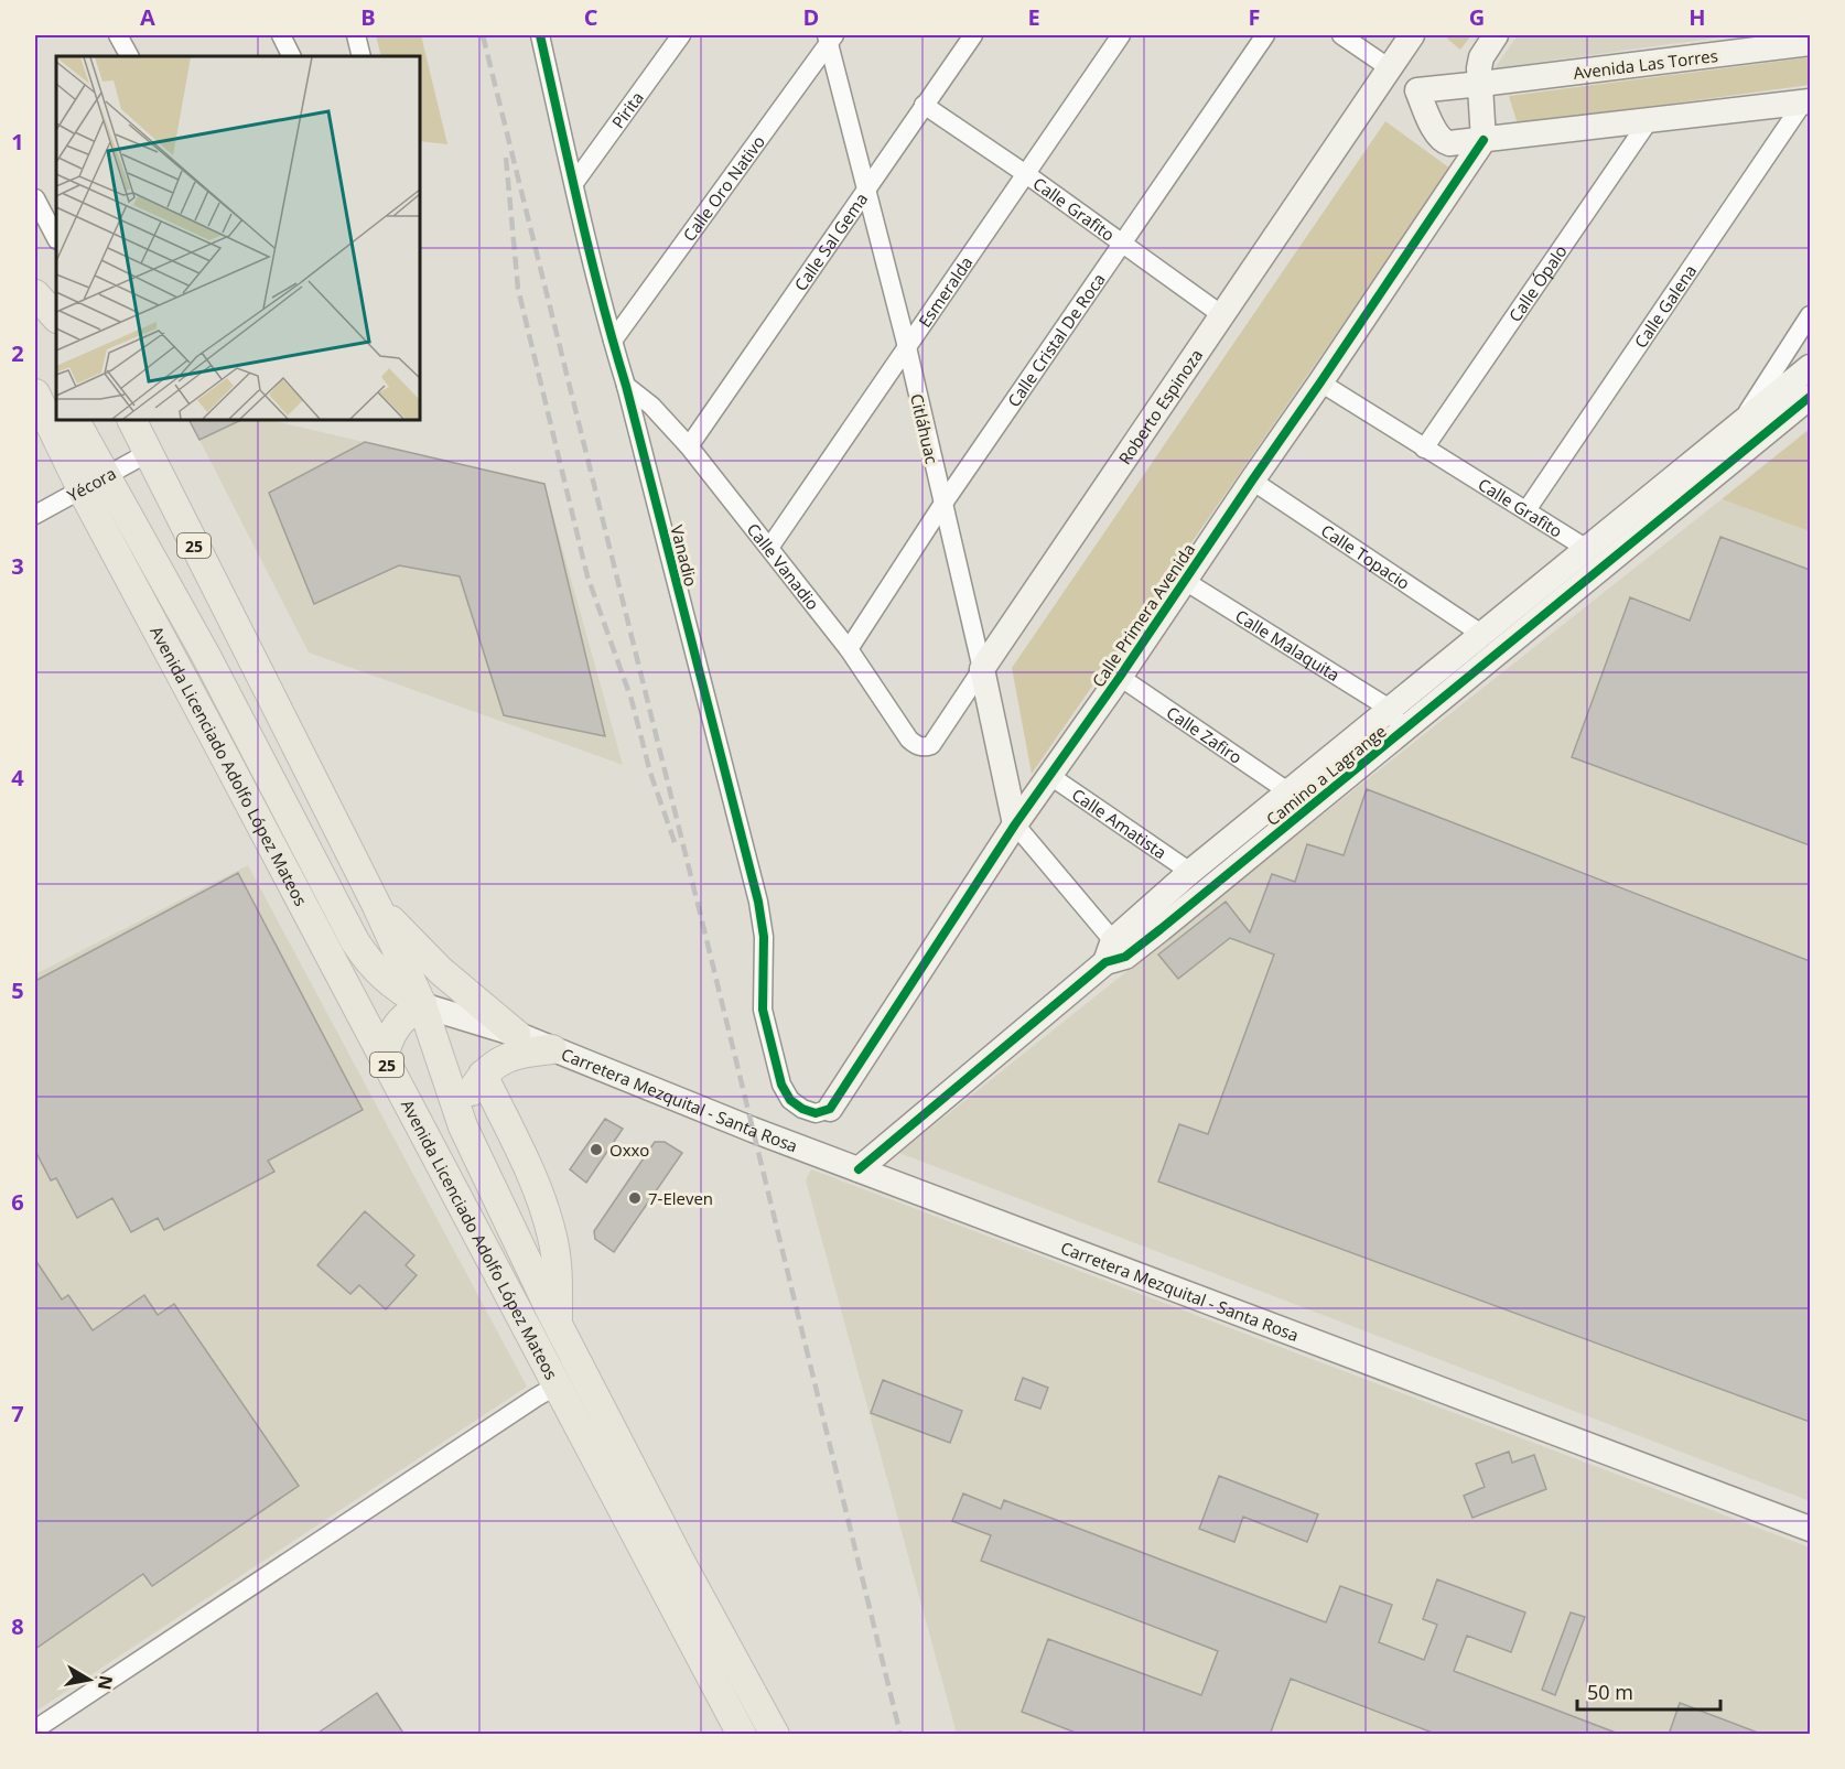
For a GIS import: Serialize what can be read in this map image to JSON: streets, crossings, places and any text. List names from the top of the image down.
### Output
{
  "streets": {
    "main road": ["25", "Avenida Licenciado Adolfo López Mateos"],
    "street": [
      "Avenida Las Torres",
      "Pirita",
      "Calle Oro Nativo",
      "Calle Grafito",
      "Calle Sal Gema",
      "Calle Ópalo",
      "Esmeralda",
      "Calle Galena",
      "Calle Cristal De Roca",
      "Roberto Espinoza",
      "Citláhuac",
      "Yécora",
      "Vanadio",
      "Calle Topacio",
      "Calle Vanadio",
      "Calle Primera Avenida",
      "Calle Malaquita",
      "Calle Zafiro",
      "Camino a Lagrange",
      "Calle Amatista",
      "Carretera Mezquital - Santa Rosa"
    ]
  },
  "crossings": [
    ["Pirita", "Vanadio"],
    ["Calle Oro Nativo", "Citláhuac"],
    ["Calle Oro Nativo", "Vanadio"],
    ["Calle Grafito", "Calle Sal Gema"],
    ["Calle Grafito", "Calle Ópalo"],
    ["Calle Grafito", "Esmeralda"],
    ["Calle Grafito", "Calle Galena"],
    ["Calle Grafito", "Calle Cristal De Roca"],
    ["Calle Grafito", "Roberto Espinoza"],
    ["Calle Grafito", "Calle Primera Avenida"],
    ["Calle Grafito", "Camino a Lagrange"],
    ["Calle Sal Gema", "Citláhuac"],
    ["Calle Sal Gema", "Calle Vanadio"],
    ["Esmeralda", "Citláhuac"],
    ["Esmeralda", "Calle Vanadio"],
    ["Calle Cristal De Roca", "Citláhuac"],
    ["Calle Cristal De Roca", "Calle Vanadio"],
    ["Roberto Espinoza", "Citláhuac"],
    ["Roberto Espinoza", "Calle Vanadio"],
    ["Citláhuac", "Calle Primera Avenida"],
    ["Yécora", "Avenida Licenciado Adolfo López Mateos"],
    ["Vanadio", "Calle Vanadio"],
    ["Vanadio", "Calle Primera Avenida"],
    ["Calle Topacio", "Calle Primera Avenida"],
    ["Calle Topacio", "Camino a Lagrange"],
    ["Calle Primera Avenida", "Calle Malaquita"],
    ["Calle Primera Avenida", "Calle Zafiro"],
    ["Calle Primera Avenida", "Calle Amatista"],
    ["Calle Malaquita", "Camino a Lagrange"],
    ["Calle Zafiro", "Camino a Lagrange"],
    ["Avenida Licenciado Adolfo López Mateos", "Carretera Mezquital - Santa Rosa"],
    ["Camino a Lagrange", "Calle Amatista"],
    ["Camino a Lagrange", "Carretera Mezquital - Santa Rosa"]
  ],
  "places": ["Oxxo", "7-Eleven"],
  "scale_bar": "50 m",
  "north": "right",
  "grid": {
    "columns": [
      "A",
      "B",
      "C",
      "D",
      "E",
      "F",
      "G",
      "H"
    ],
    "rows": [
      "1",
      "2",
      "3",
      "4",
      "5",
      "6",
      "7",
      "8"
    ]
  }
}
